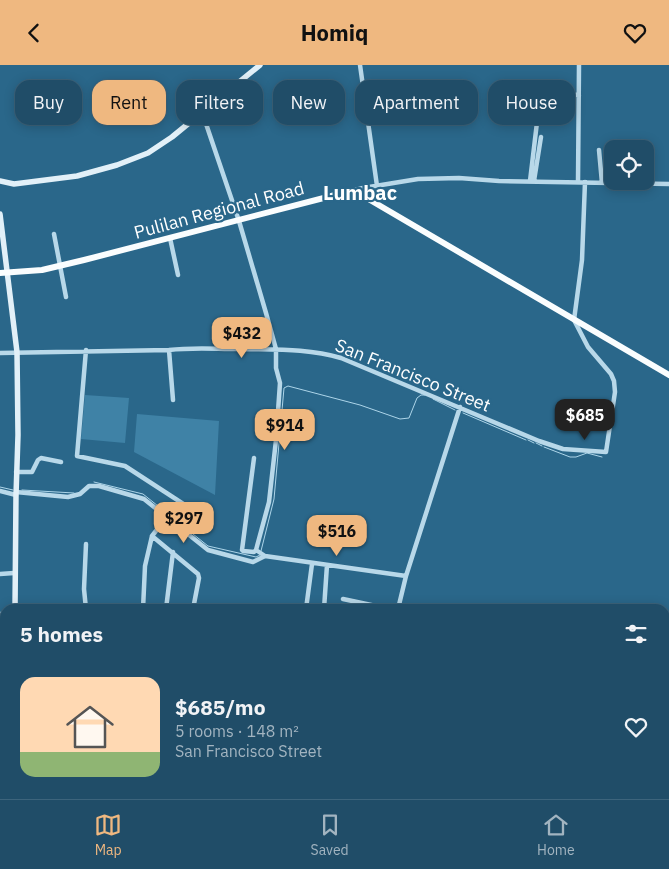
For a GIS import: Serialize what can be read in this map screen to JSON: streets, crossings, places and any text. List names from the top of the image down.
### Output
{
  "streets": {
    "main road": ["Pulilan Regional Road"],
    "street": ["San Francisco Street"]
  },
  "districts": ["Lumbac"],
  "page": {
    "header": "Homiq",
    "chip": [
      "Buy",
      "Rent",
      "Filters",
      "New",
      "Apartment",
      "House"
    ],
    "price": [
      "$432",
      "$685",
      "$914",
      "$297",
      "$516"
    ],
    "heading": "5 homes",
    "list": [
      {
        "name": "$685/mo",
        "note": "5 rooms · 148 m² · San Francisco Street"
      }
    ],
    "tabs": ["Map", "Saved", "Home"]
  }
}
